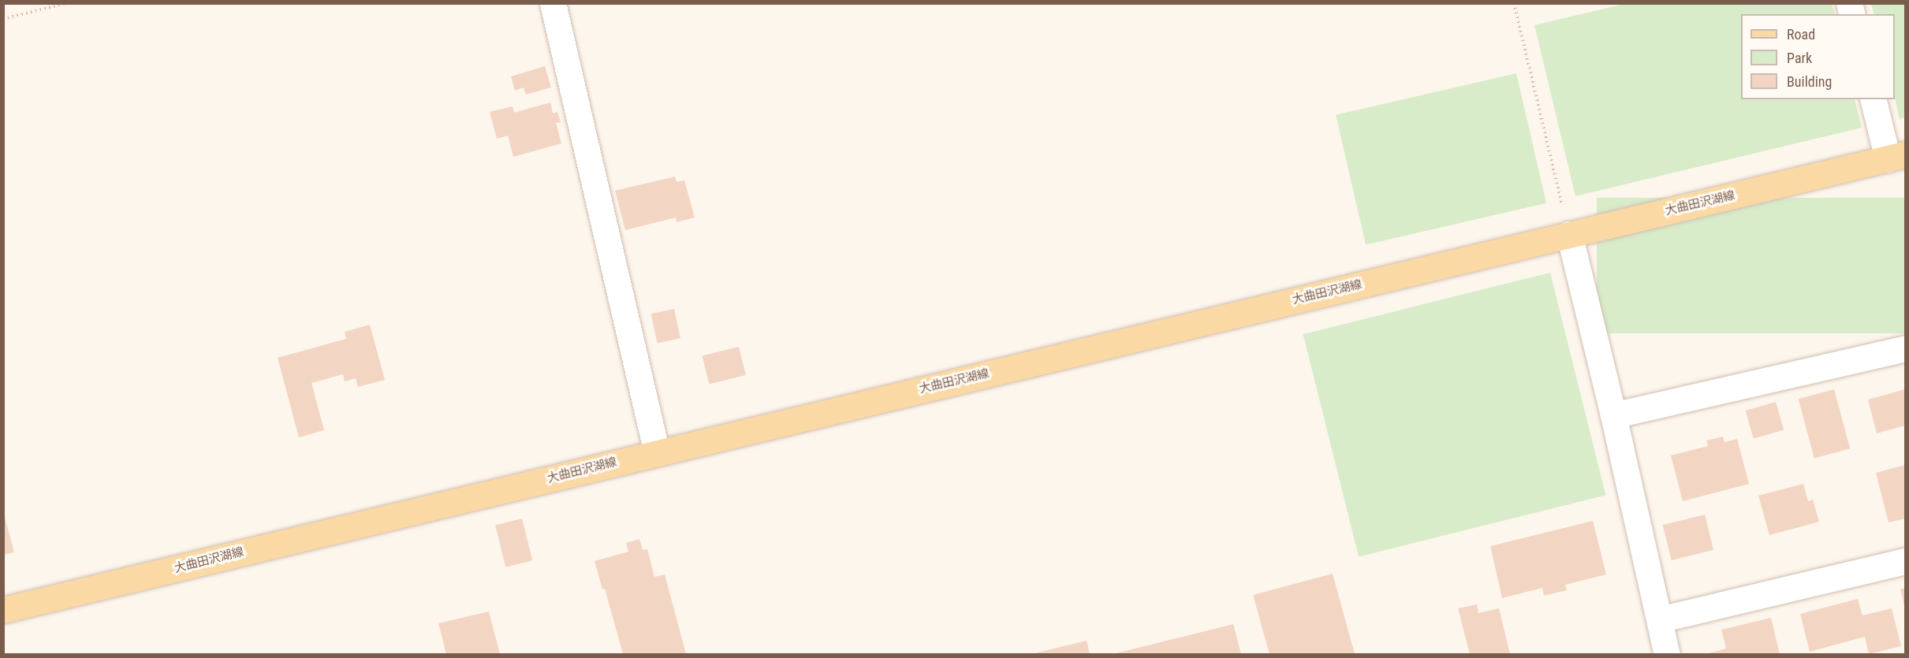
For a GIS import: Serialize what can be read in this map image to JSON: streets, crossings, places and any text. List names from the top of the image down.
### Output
{
  "streets": {
    "main road": ["大曲田沢湖線"]
  },
  "legend": ["Road", "Park", "Building"]
}
